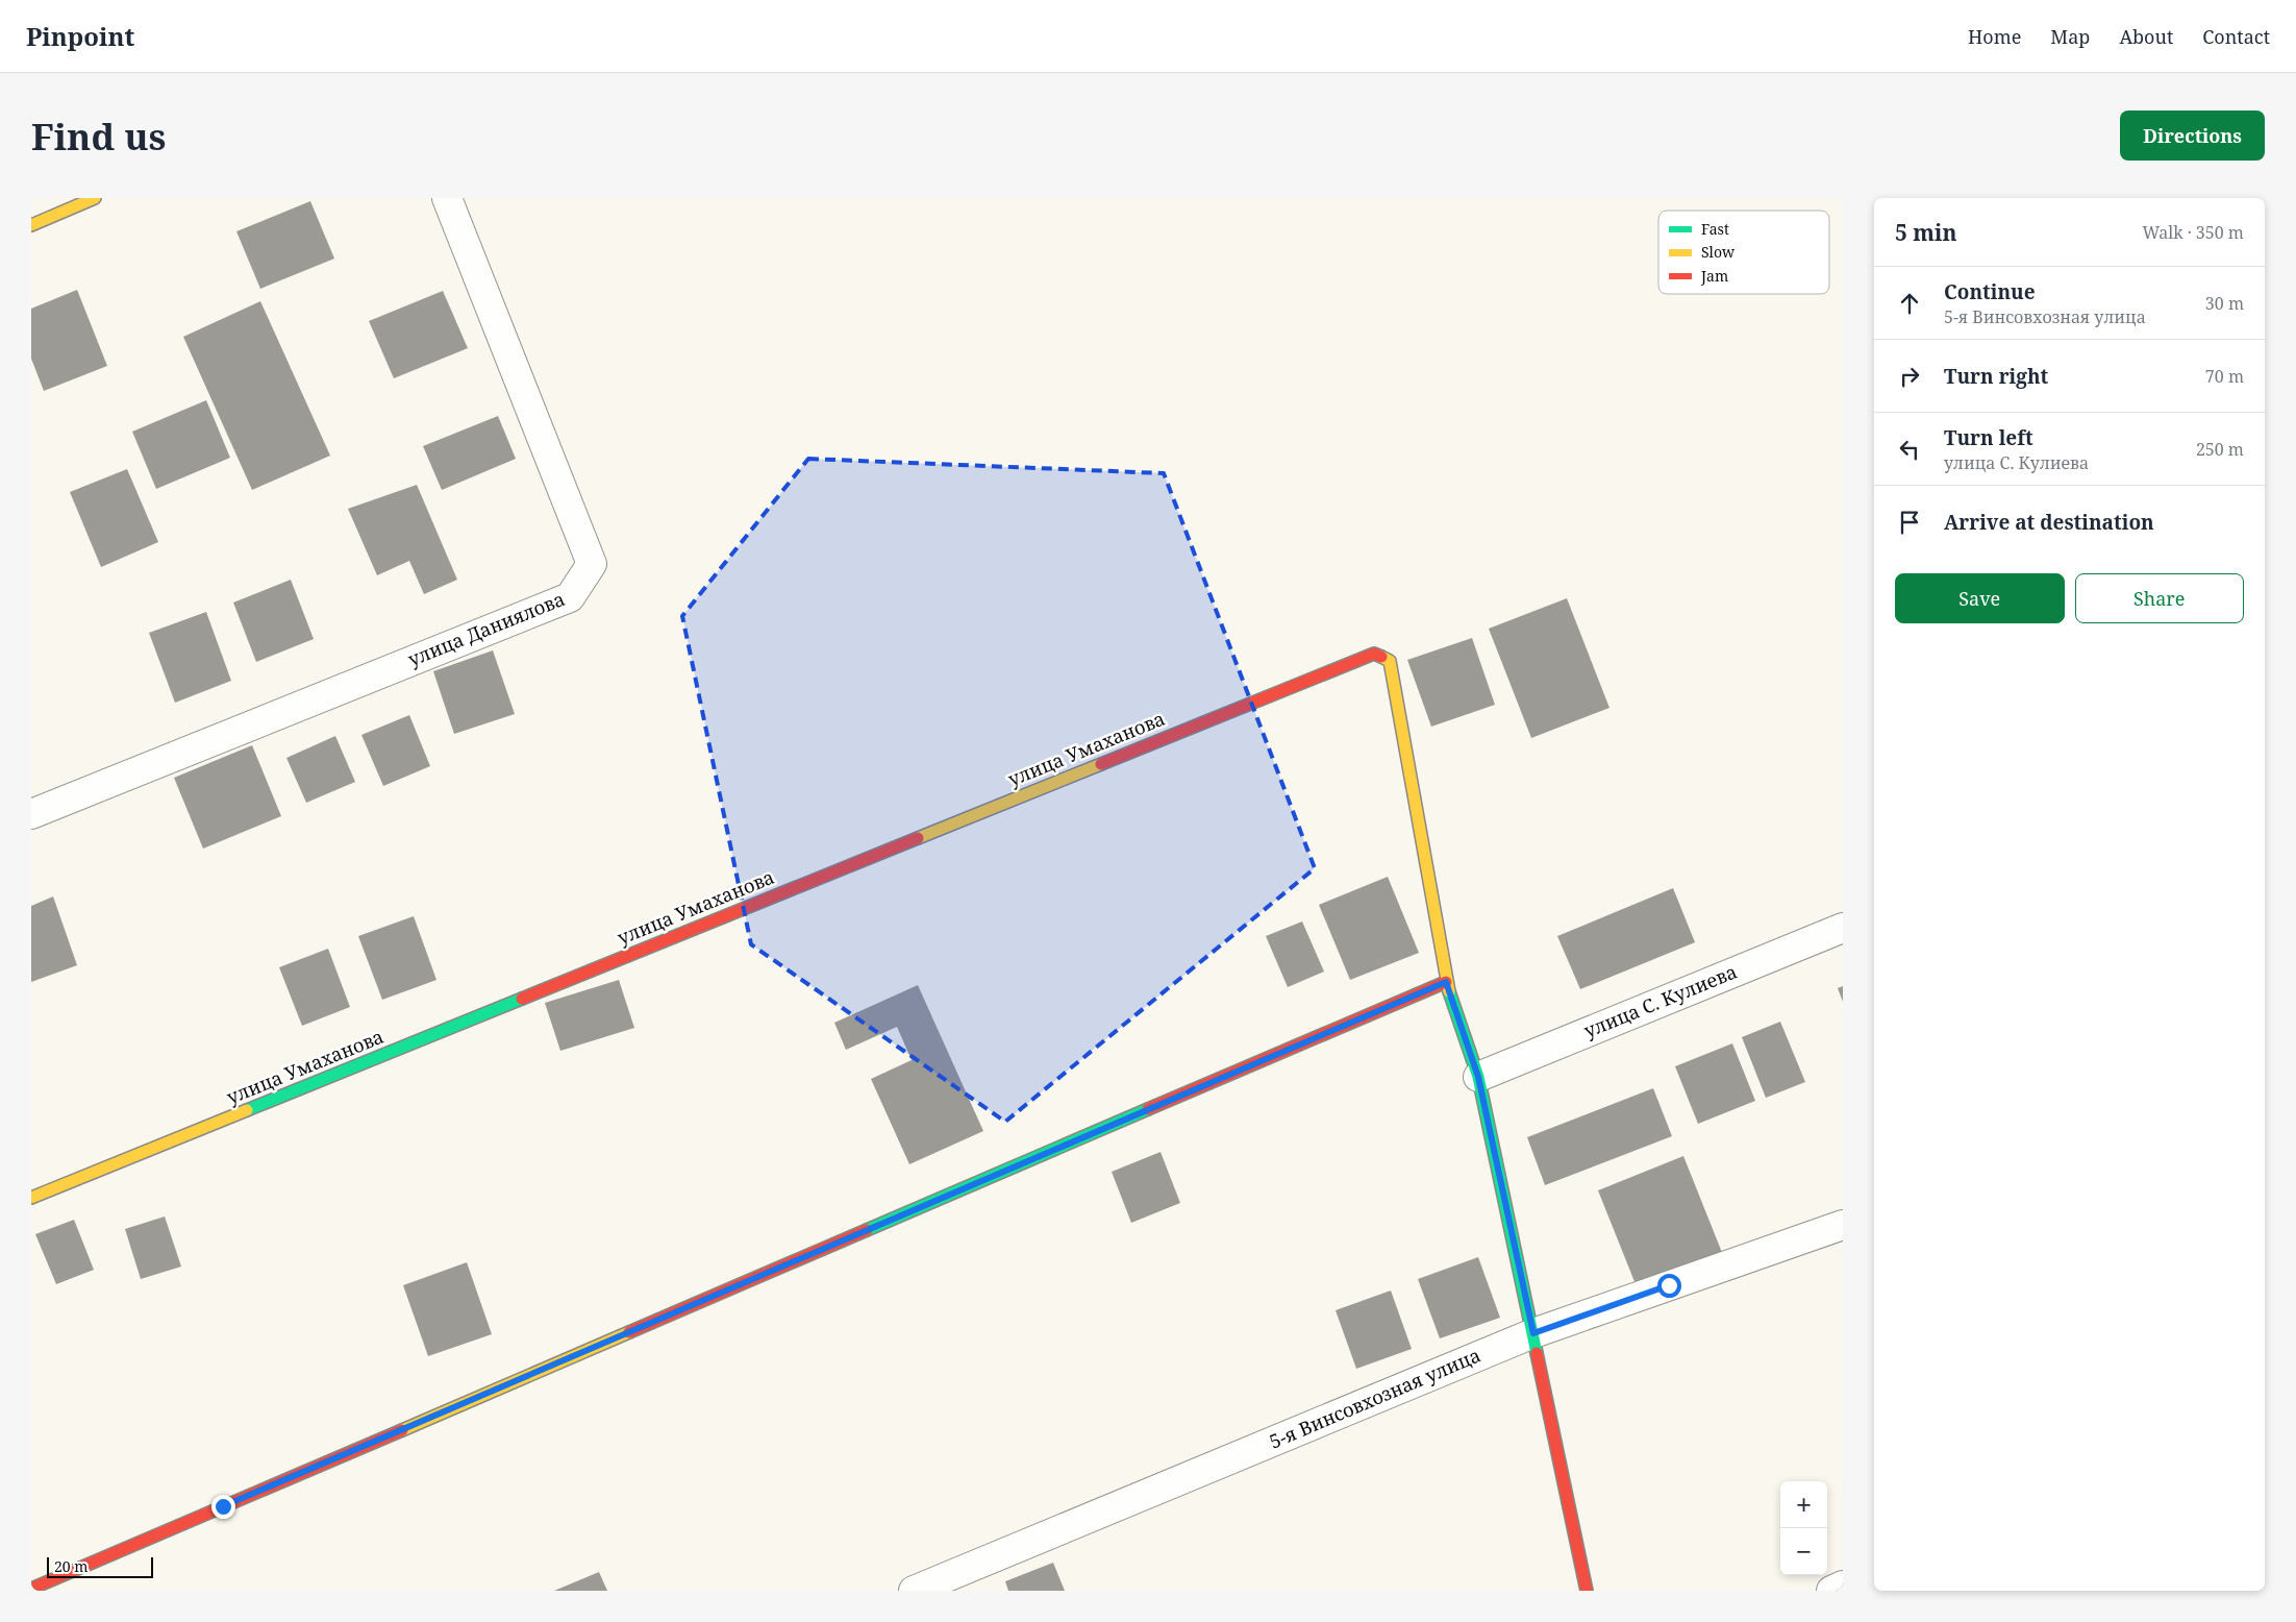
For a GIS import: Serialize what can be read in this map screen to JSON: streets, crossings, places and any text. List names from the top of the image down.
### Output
{
  "streets": {
    "main road": ["улица Умаханова"],
    "street": ["улица Даниялова", "улица С. Кулиева", "5-я Винсовхозная улица"]
  },
  "legend": ["Fast", "Slow", "Jam"],
  "scale_bar": "20 m",
  "page": {
    "header": "Pinpoint",
    "nav": [
      "Home",
      "Map",
      "About",
      "Contact"
    ],
    "buttons": [
      "Directions",
      ["Save", "Share"]
    ],
    "title": "Find us",
    "heading": ["5 min", "Walk · 350 m"],
    "list": [
      ["Continue", "5-я Винсовхозная улица", "30 m"],
      ["Turn right", "70 m"],
      ["Turn left", "улица С. Кулиева", "250 m"],
      "Arrive at destination"
    ],
    "map_buttons": ["+", "−"],
    "scale": "20 m"
  }
}
